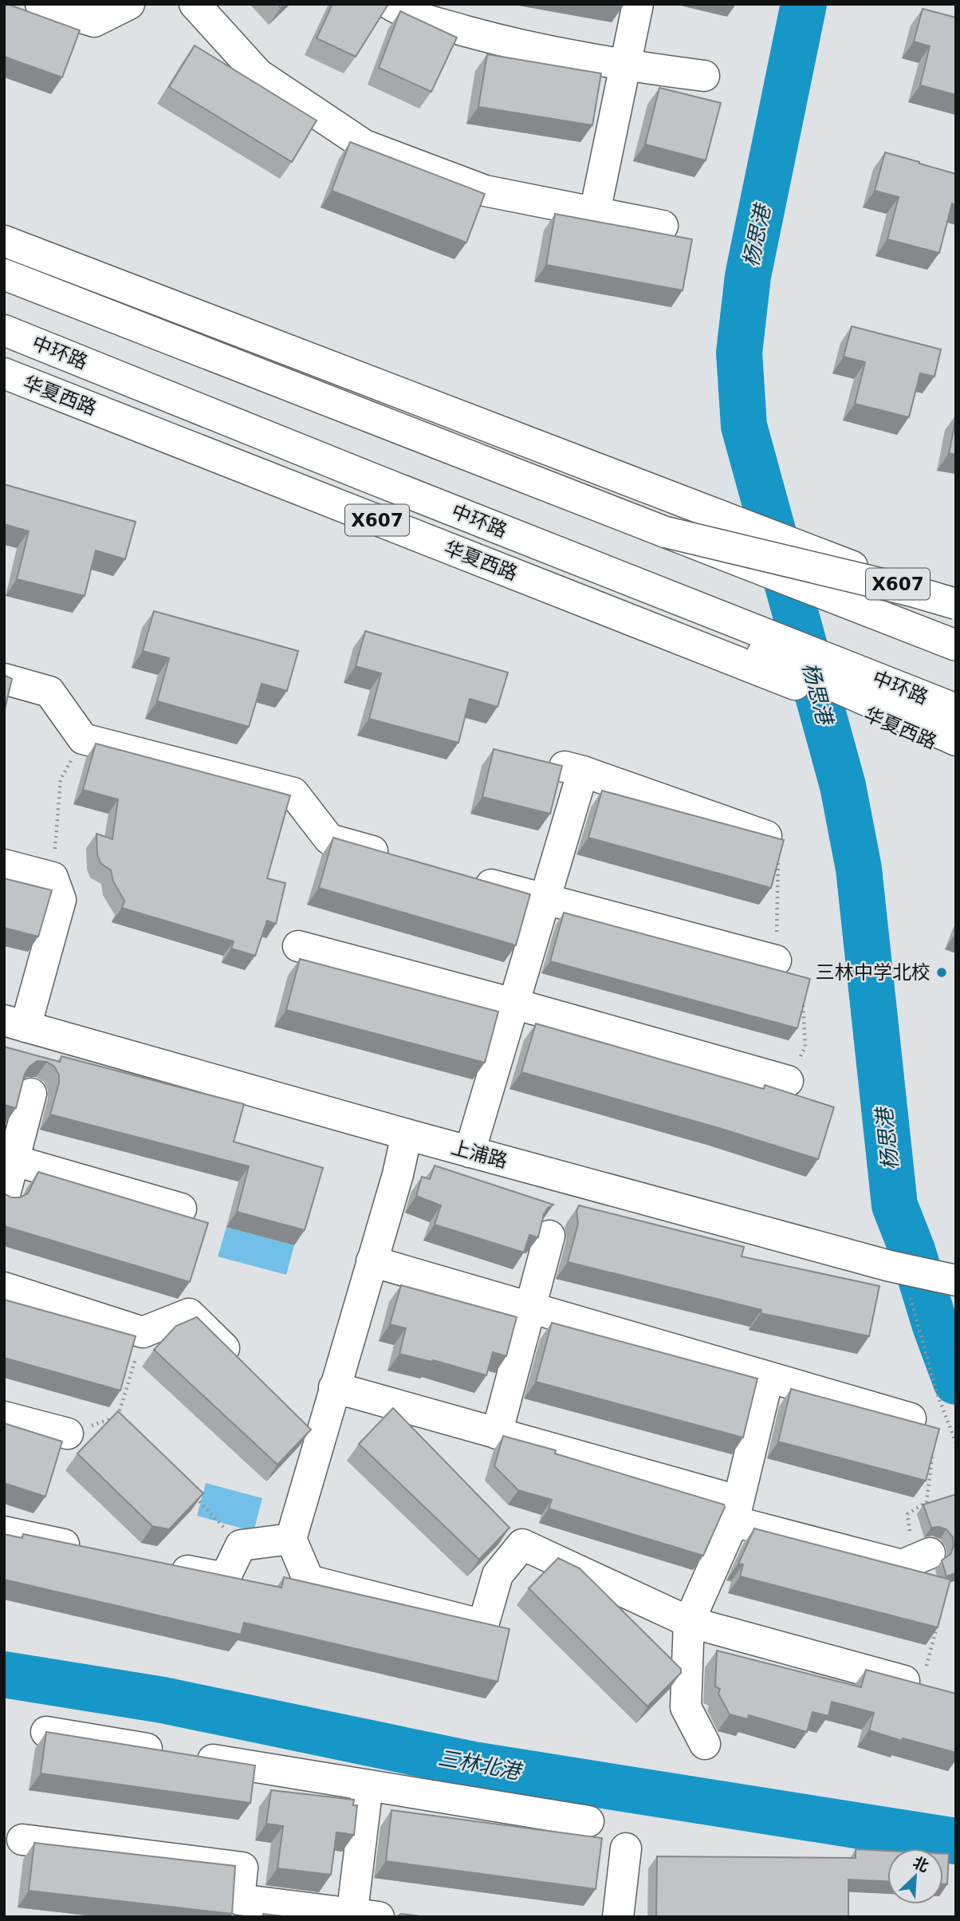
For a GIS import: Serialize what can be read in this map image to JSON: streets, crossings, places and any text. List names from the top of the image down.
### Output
{
  "streets": {
    "main road": [
      "中环路",
      "华夏西路",
      "X607",
      "上浦路"
    ]
  },
  "water": ["杨思港", "三林北港"],
  "places": ["三林中学北校"],
  "north": "top right"
}
